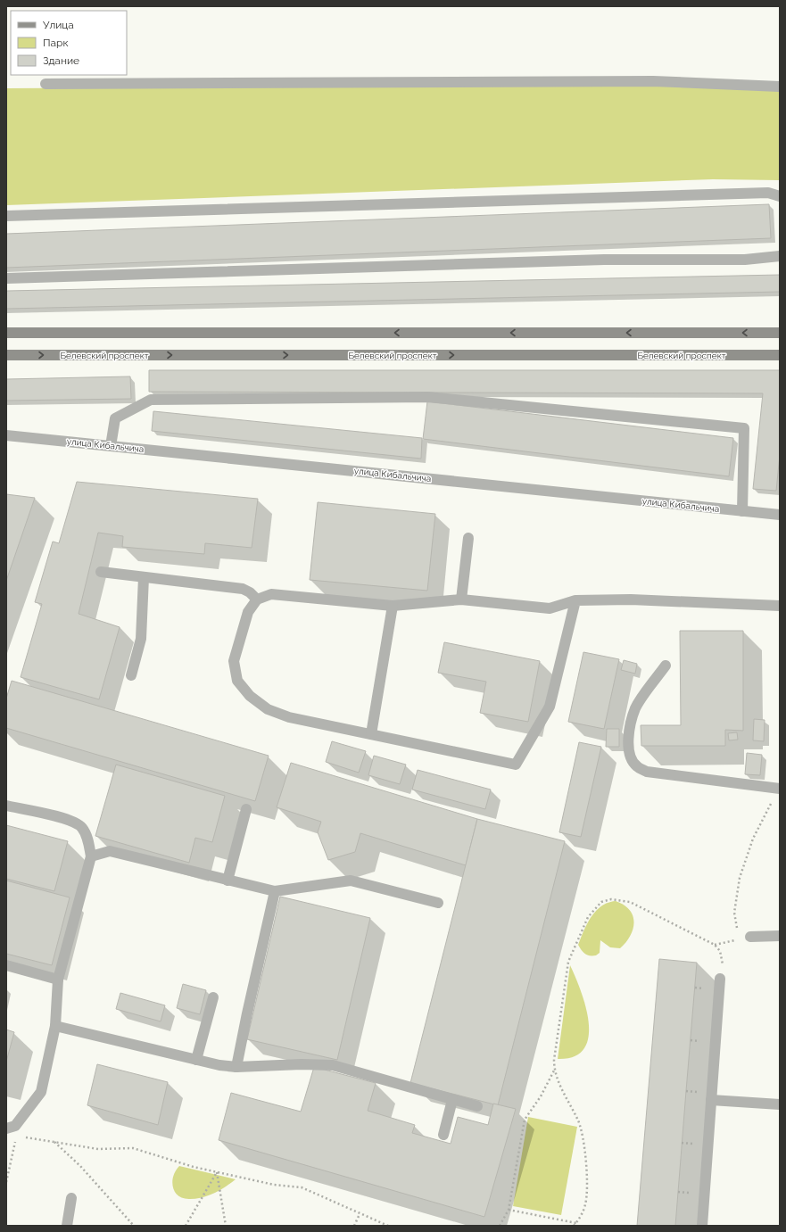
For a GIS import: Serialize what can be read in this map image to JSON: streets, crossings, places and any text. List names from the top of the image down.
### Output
{
  "streets": {
    "street": ["Белевский проспект", "улица Кибальчича"]
  },
  "legend": ["Улица", "Парк", "Здание"]
}
